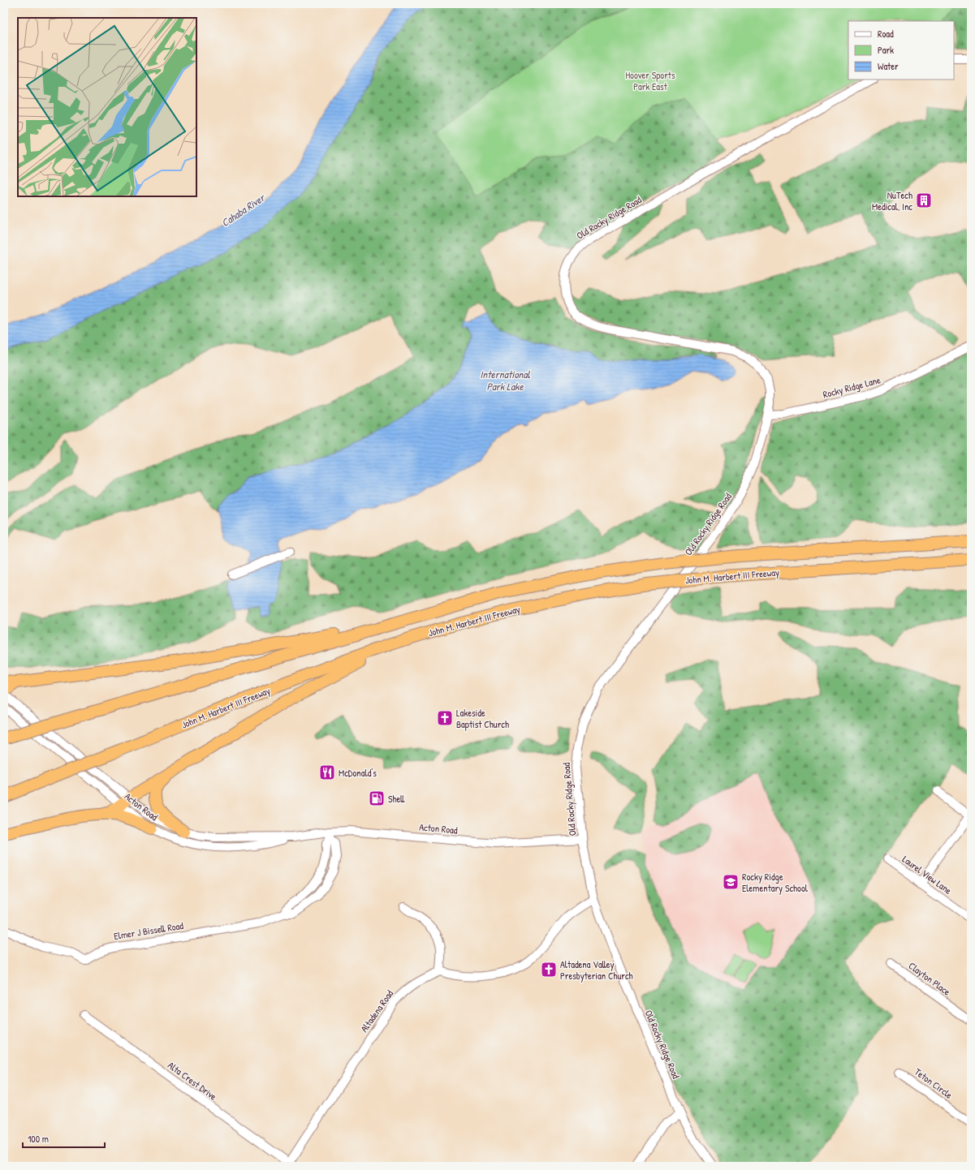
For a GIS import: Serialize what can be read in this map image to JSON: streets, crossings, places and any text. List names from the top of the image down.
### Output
{
  "streets": {
    "highway": ["John M. Harbert III Freeway"],
    "street": [
      "Old Rocky Ridge Road",
      "Rocky Ridge Lane",
      "Acton Road",
      "Laurel View Lane",
      "Elmer J Bissell Road",
      "Clayton Place",
      "Altadena Road",
      "Alta Crest Drive",
      "Teton Circle"
    ]
  },
  "crossings": [
    ["Old Rocky Ridge Road", "Rocky Ridge Lane"],
    ["Old Rocky Ridge Road", "Acton Road"],
    ["Acton Road", "Elmer J Bissell Road"],
    ["Altadena Road", "Alta Crest Drive"]
  ],
  "water": ["Cahaba River", "International Park Lake"],
  "parks": ["Hoover Sports Park East"],
  "places": {
    "building": ["NuTech Medical, Inc"],
    "church": ["Lakeside Baptist Church", "Altadena Valley Presbyterian Church"],
    "restaurant": ["McDonald's"],
    "fuel station": ["Shell"],
    "school or university": ["Rocky Ridge Elementary School"]
  },
  "legend": ["Road", "Park", "Water"],
  "scale_bar": "100 m"
}
